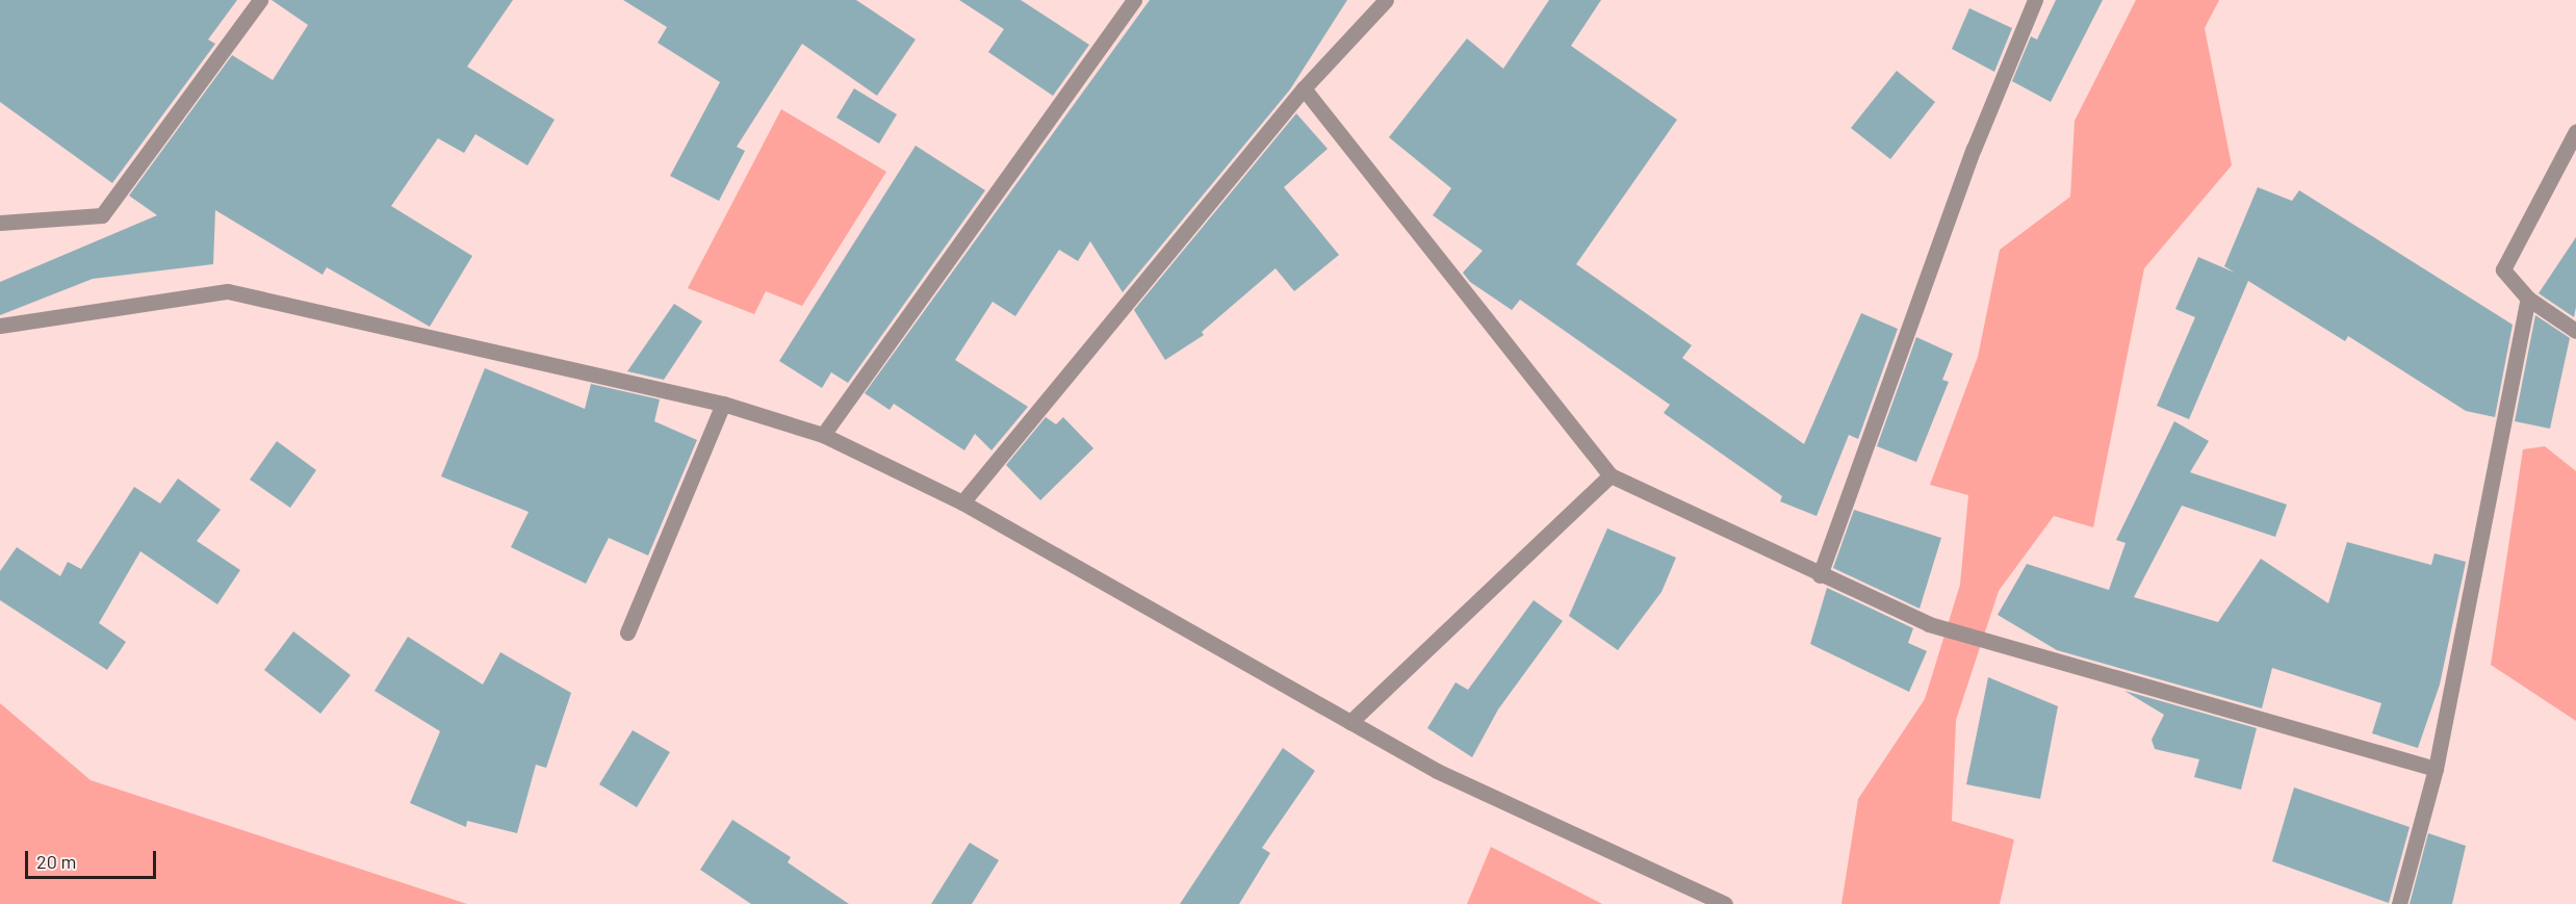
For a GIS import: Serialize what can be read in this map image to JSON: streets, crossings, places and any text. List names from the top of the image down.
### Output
{
  "scale_bar": "20 m"
}
